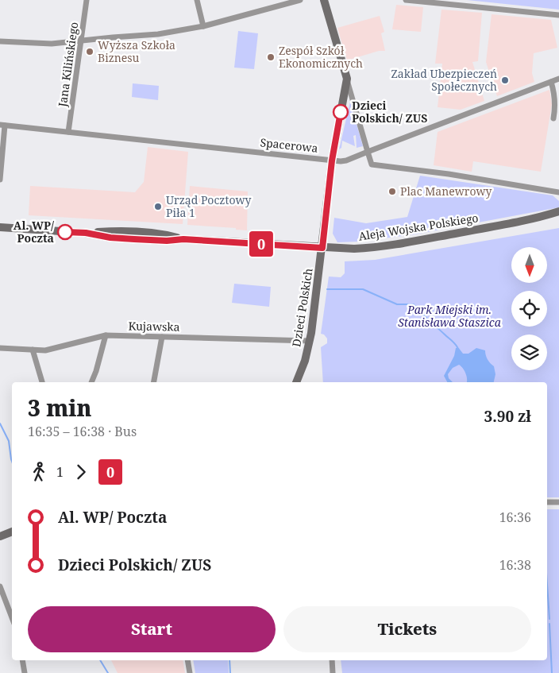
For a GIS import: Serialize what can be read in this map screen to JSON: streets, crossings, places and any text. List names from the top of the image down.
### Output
{
  "streets": {
    "main road": ["Aleja Wojska Polskiego", "Dzieci Polskich"],
    "street": ["Jana Kilińskiego", "Spacerowa", "Kujawska"]
  },
  "crossings": [
    ["Jana Kilińskiego", "Spacerowa"],
    ["Spacerowa", "Dzieci Polskich"],
    ["Aleja Wojska Polskiego", "Dzieci Polskich"],
    ["Dzieci Polskich", "Kujawska"]
  ],
  "parks": ["Park Miejski im. Stanisława Staszica"],
  "places": [
    "Wyższa Szkoła Biznesu",
    "Zespół Szkół Ekonomicznych",
    "Zakład Ubezpieczeń Społecznych",
    "Dzieci Polskich/ ZUS",
    "Plac Manewrowy",
    "Urząd Pocztowy Piła 1",
    "Al. WP/ Poczta"
  ],
  "lines": ["bus line 0"],
  "north": "bottom",
  "page": {
    "on_map": "0",
    "heading": ["3 min", "16:35 – 16:38 · Bus", "3.90 zł"],
    "legs": ["1", "0"],
    "list": [
      {
        "name": "Al. WP/ Poczta",
        "value": "16:36"
      },
      {
        "name": "Dzieci Polskich/ ZUS",
        "value": "16:38"
      }
    ],
    "buttons": ["Start", "Tickets"]
  }
}
